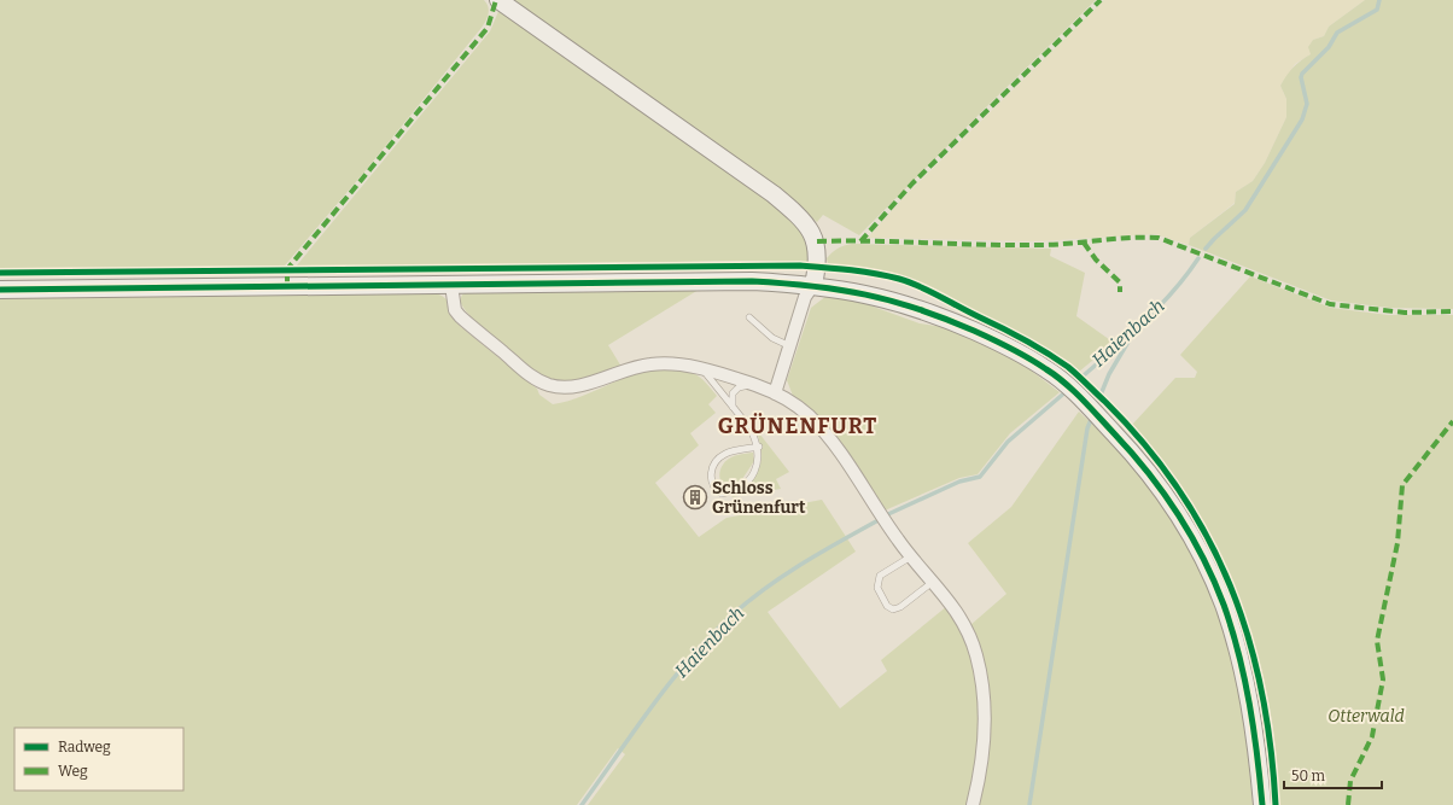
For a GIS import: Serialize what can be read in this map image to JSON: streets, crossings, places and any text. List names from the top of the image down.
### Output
{
  "districts": ["GRÜNENFURT"],
  "water": ["Haienbach"],
  "parks": ["Otterwald"],
  "places": {
    "building": ["Schloss Grünenfurt"]
  },
  "legend": ["Radweg", "Weg"],
  "scale_bar": "50 m"
}
